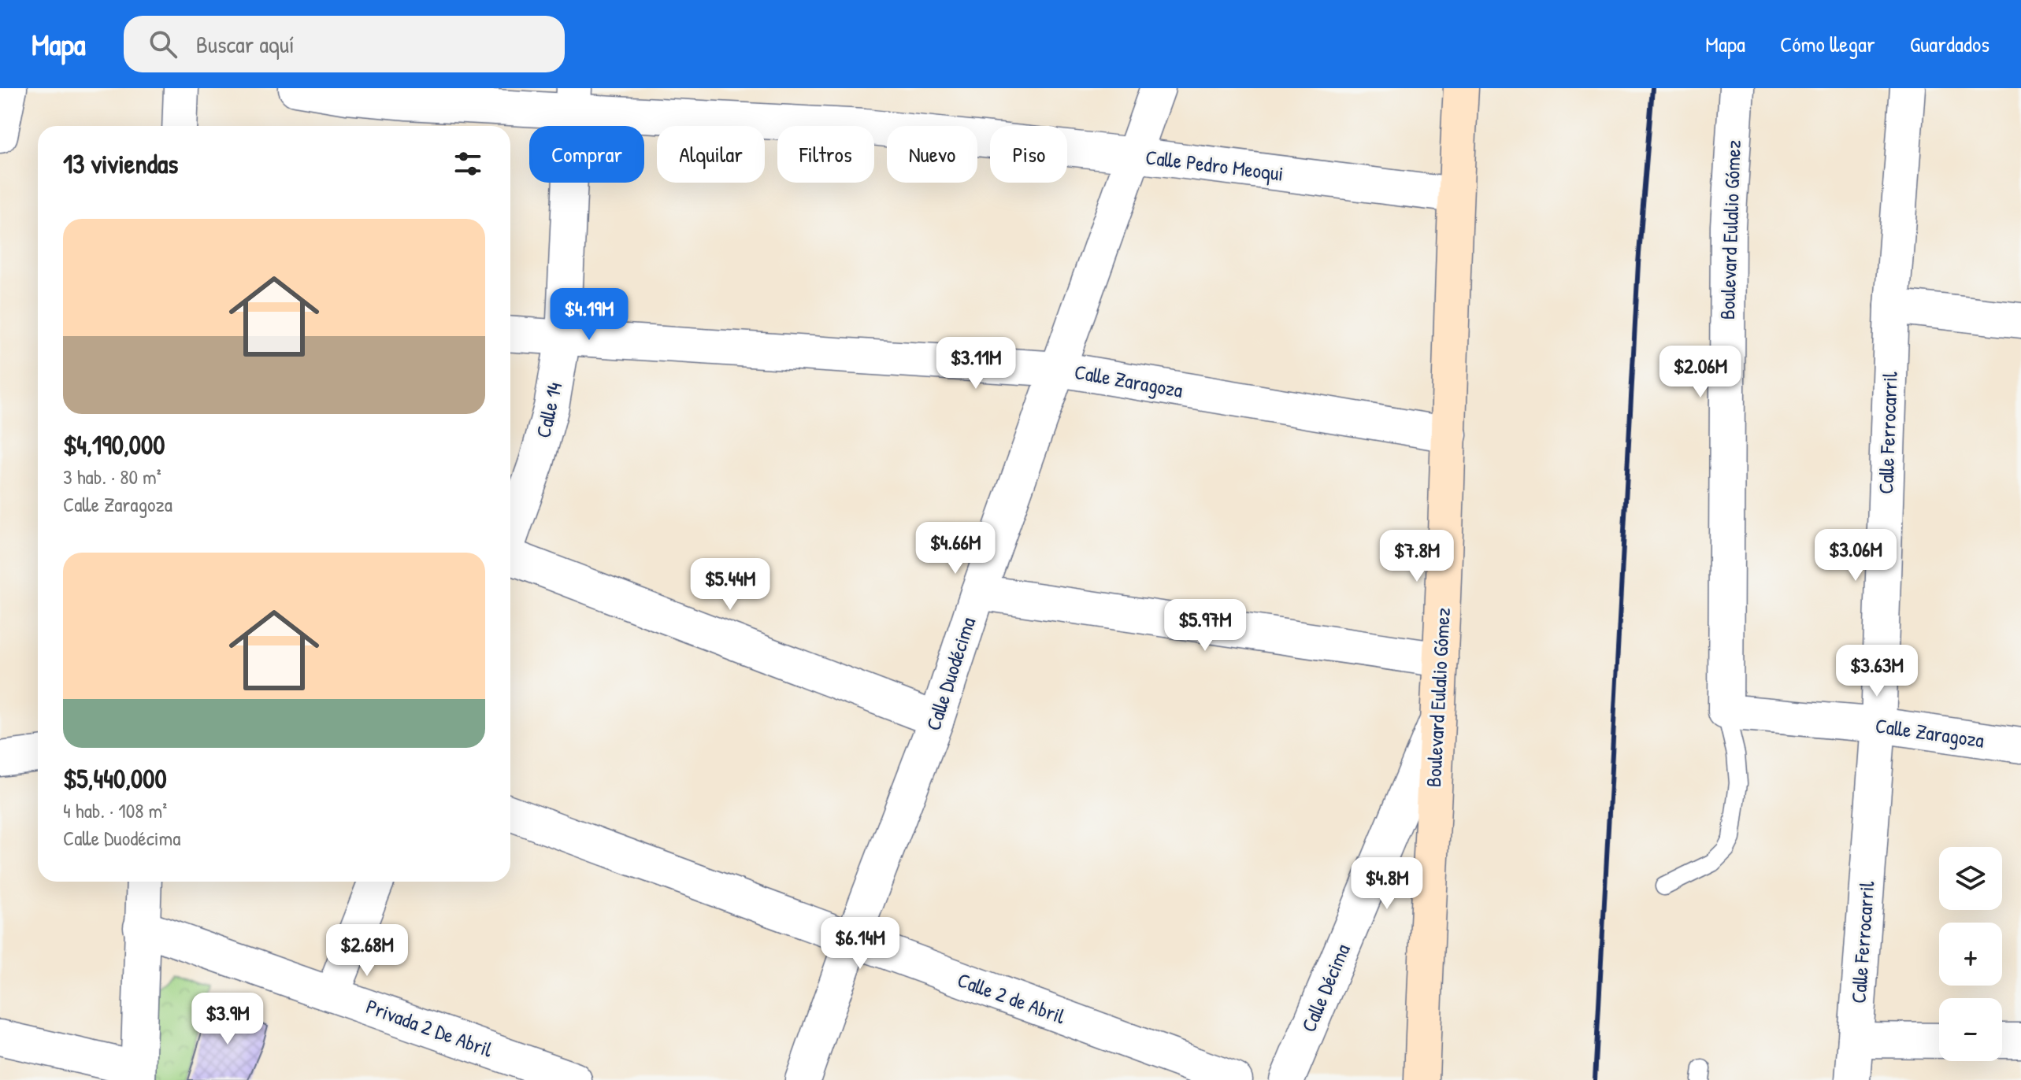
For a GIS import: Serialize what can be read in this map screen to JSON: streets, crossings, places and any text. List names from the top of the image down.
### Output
{
  "streets": {
    "main road": ["Boulevard Eulalio Gómez"],
    "street": [
      "Calle Pedro Meoqui",
      "Calle Zaragoza",
      "Calle 14",
      "Calle Ferrocarril",
      "Calle Duodécima",
      "Calle Décima",
      "Calle 2 de Abril",
      "Privada 2 De Abril"
    ]
  },
  "crossings": [
    ["Calle Pedro Meoqui", "Boulevard Eulalio Gómez"],
    ["Calle Pedro Meoqui", "Calle 14"],
    ["Calle Pedro Meoqui", "Calle Duodécima"],
    ["Boulevard Eulalio Gómez", "Calle Zaragoza"],
    ["Boulevard Eulalio Gómez", "Calle Décima"],
    ["Calle Zaragoza", "Calle 14"],
    ["Calle Zaragoza", "Calle Ferrocarril"],
    ["Calle Zaragoza", "Calle Duodécima"],
    ["Calle Duodécima", "Calle 2 de Abril"]
  ],
  "page": {
    "header": "Mapa",
    "search": "Buscar aquí",
    "nav": ["Mapa", "Cómo llegar", "Guardados"],
    "chip": [
      "Comprar",
      "Alquilar",
      "Filtros",
      "Nuevo",
      "Piso"
    ],
    "heading": "13 viviendas",
    "list": [
      {
        "name": "$4,190,000",
        "note": "3 hab. · 80 m² · Calle Zaragoza"
      },
      {
        "name": "$5,440,000",
        "note": "4 hab. · 108 m² · Calle Duodécima"
      }
    ],
    "price": [
      "$4.19M",
      "$3.11M",
      "$2.06M",
      "$4.66M",
      "$3.06M",
      "$7.8M",
      "$5.44M",
      "$5.97M",
      "$3.63M",
      "$4.8M",
      "$6.14M",
      "$2.68M",
      "$3.9M"
    ],
    "map_buttons": ["+", "−"]
  }
}
